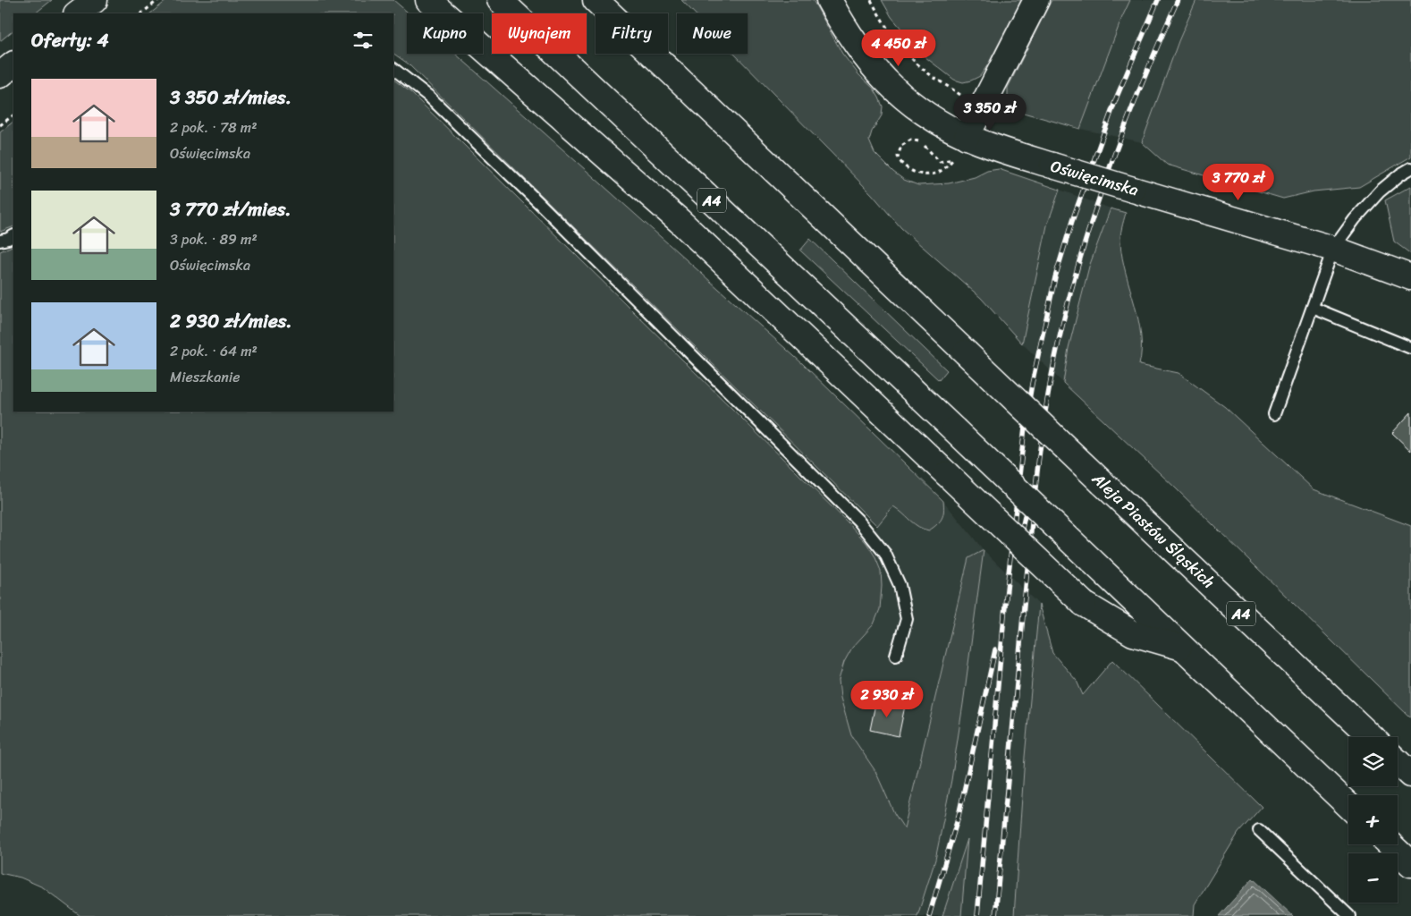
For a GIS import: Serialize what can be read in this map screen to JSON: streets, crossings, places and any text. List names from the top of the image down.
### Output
{
  "streets": {
    "main road": ["Oświęcimska", "A4", "Aleja Piastów Śląskich"]
  },
  "page": {
    "chip": [
      "Kupno",
      "Wynajem",
      "Filtry",
      "Nowe"
    ],
    "heading": "Oferty: 4",
    "price": [
      "4 450 zł",
      "3 350 zł",
      "3 770 zł",
      "2 930 zł"
    ],
    "list": [
      {
        "name": "3 350 zł/mies.",
        "note": "2 pok. · 78 m² · Oświęcimska"
      },
      {
        "name": "3 770 zł/mies.",
        "note": "3 pok. · 89 m² · Oświęcimska"
      },
      {
        "name": "2 930 zł/mies.",
        "note": "2 pok. · 64 m² · Mieszkanie"
      }
    ],
    "map_buttons": ["+", "−"]
  }
}
